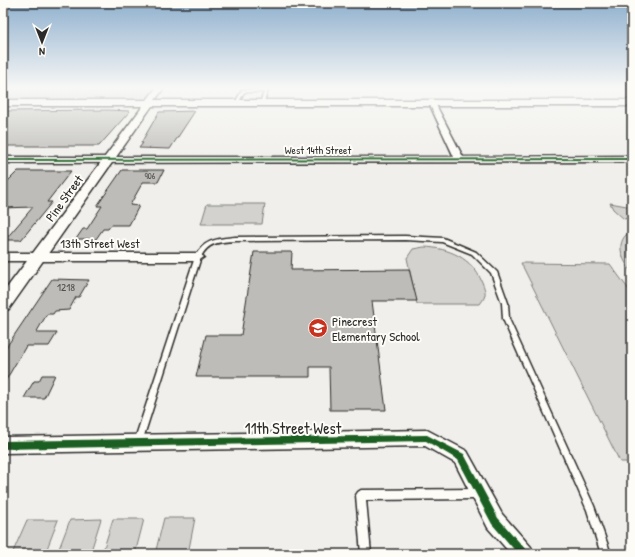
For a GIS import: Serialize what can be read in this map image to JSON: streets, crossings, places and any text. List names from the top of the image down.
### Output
{
  "streets": {
    "street": [
      "West 14th Street",
      "Pine Street",
      "13th Street West",
      "11th Street West"
    ]
  },
  "crossings": [
    ["West 14th Street", "Pine Street"],
    ["Pine Street", "13th Street West"]
  ],
  "places": {
    "school or university": ["Pinecrest Elementary School"]
  },
  "house_numbers": ["906", "1218"],
  "north": "bottom"
}
